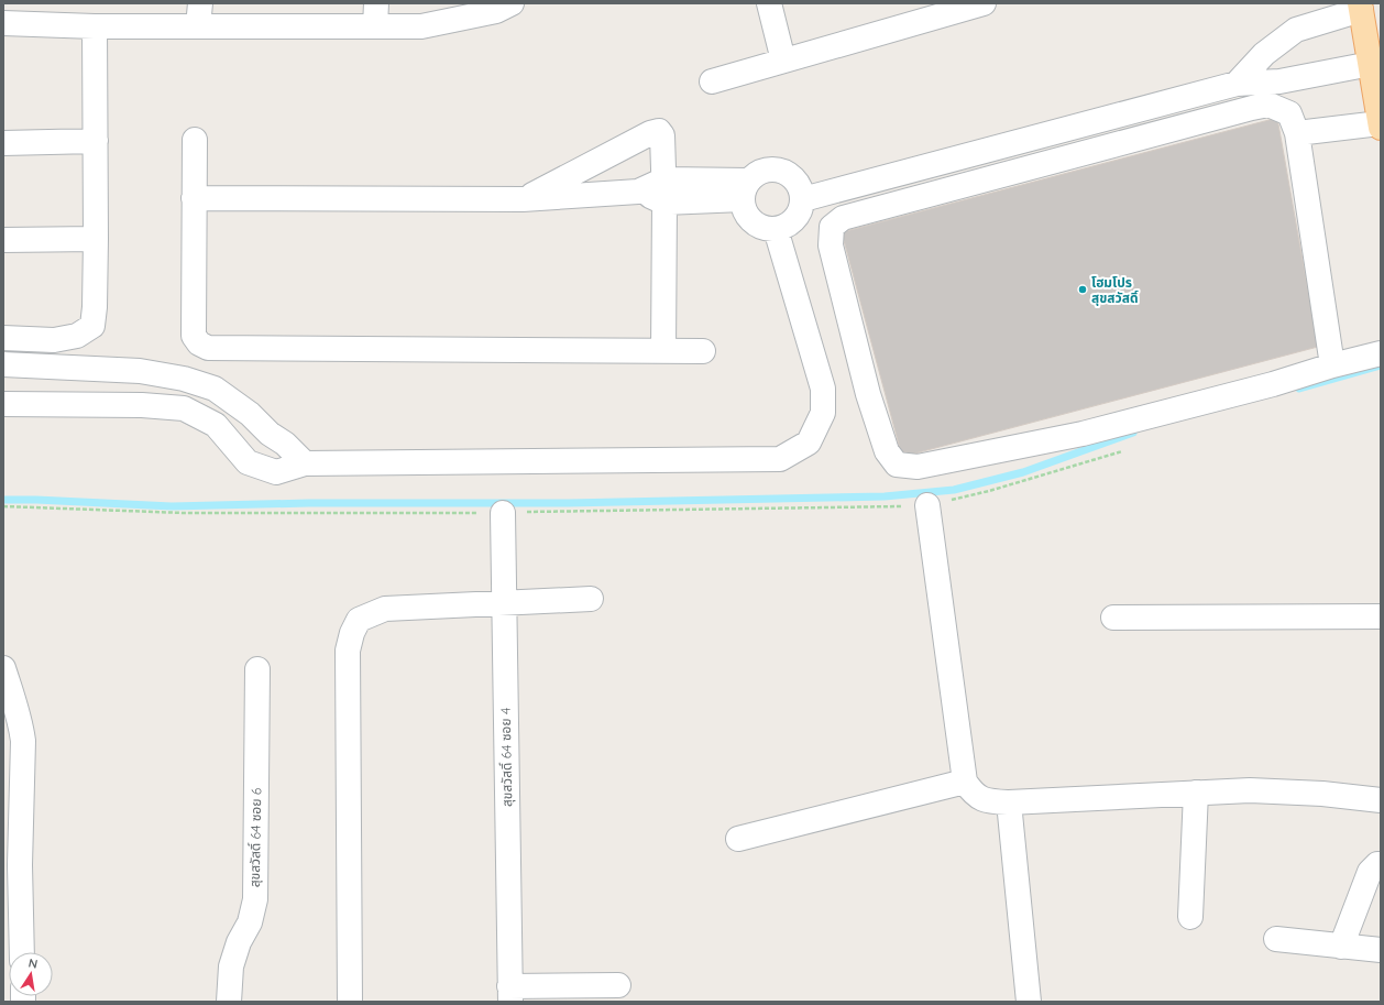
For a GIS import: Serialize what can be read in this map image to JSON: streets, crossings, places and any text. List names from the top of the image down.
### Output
{
  "streets": {
    "street": ["สุขสวัสดิ์ 64 ซอย 4", "สุขสวัสดิ์ 64 ซอย 6"]
  },
  "places": ["โฮมโปร สุขสวัสดิ์"],
  "north": "top"
}
